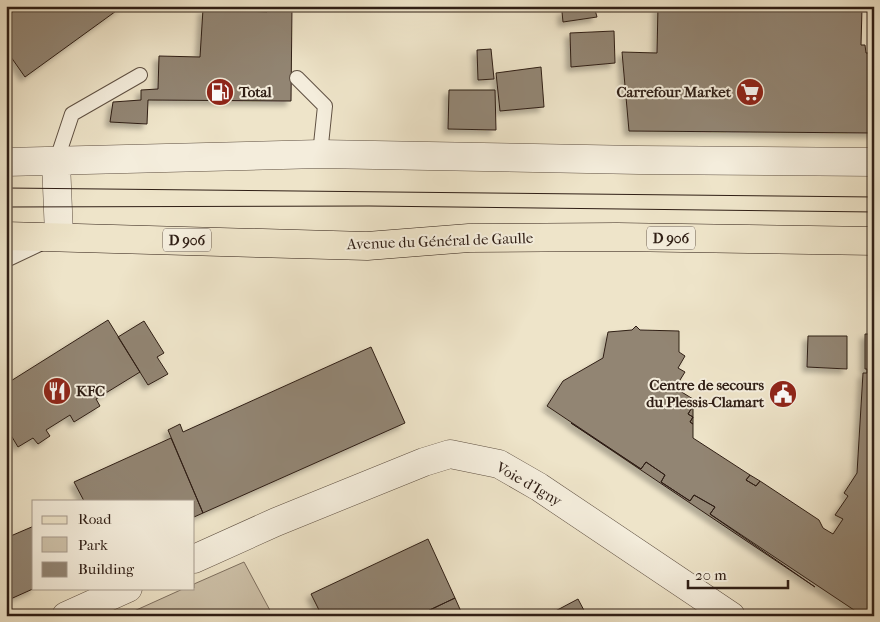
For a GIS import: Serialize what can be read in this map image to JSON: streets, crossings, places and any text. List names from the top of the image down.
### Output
{
  "streets": {
    "main road": ["D 906", "Avenue du Général de Gaulle"],
    "street": ["Voie d'Igny"]
  },
  "places": {
    "fuel station": ["Total"],
    "supermarket": ["Carrefour Market"],
    "restaurant": ["KFC"],
    "public building": ["Centre de secours du Plessis-Clamart"]
  },
  "legend": ["Road", "Park", "Building"],
  "scale_bar": "20 m"
}
